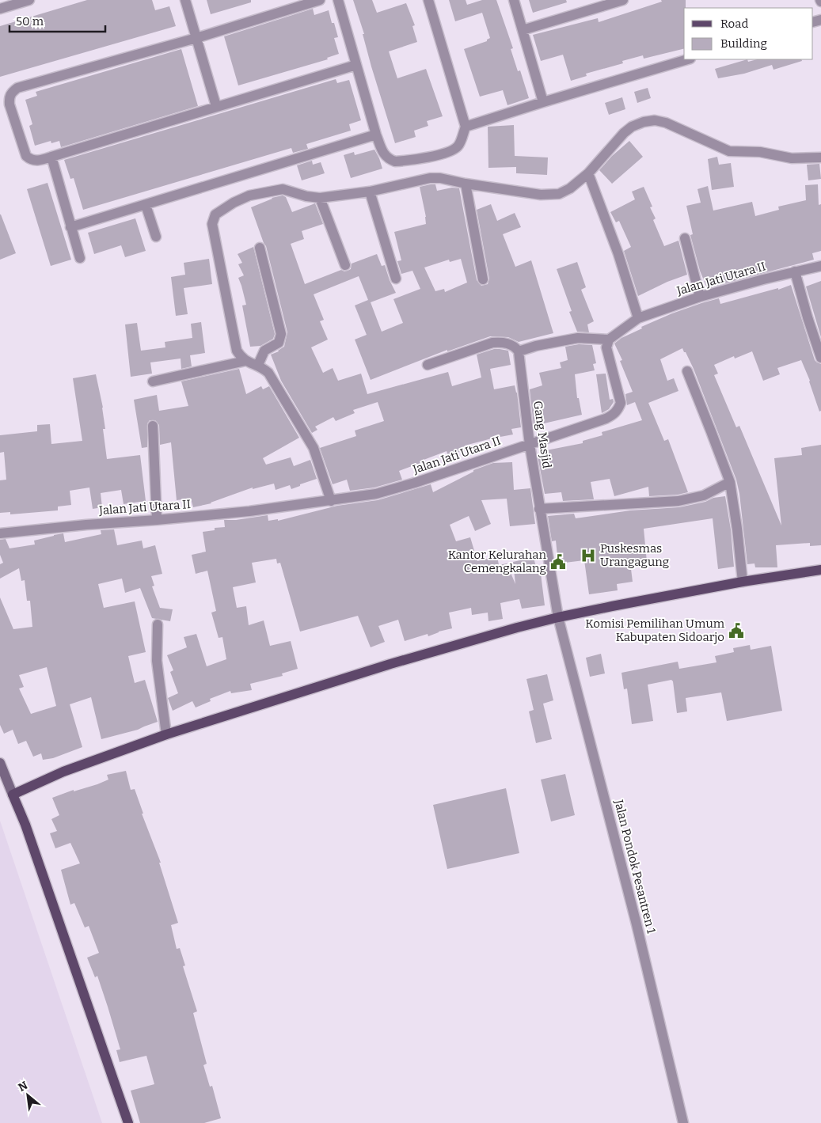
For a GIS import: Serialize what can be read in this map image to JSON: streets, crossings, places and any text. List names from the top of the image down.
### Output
{
  "streets": {
    "street": ["Jalan Jati Utara II", "Gang Masjid", "Jalan Pondok Pesantren 1"]
  },
  "crossings": [
    ["Jalan Jati Utara II", "Gang Masjid"],
    ["Gang Masjid", "Jalan Pondok Pesantren 1"]
  ],
  "places": {
    "hospital": ["Puskesmas Urangagung"],
    "public building": ["Kantor Kelurahan Cemengkalang", "Komisi Pemilihan Umum Kabupaten Sidoarjo"]
  },
  "legend": ["Road", "Building"],
  "scale_bar": "50 m",
  "north": "top left"
}
